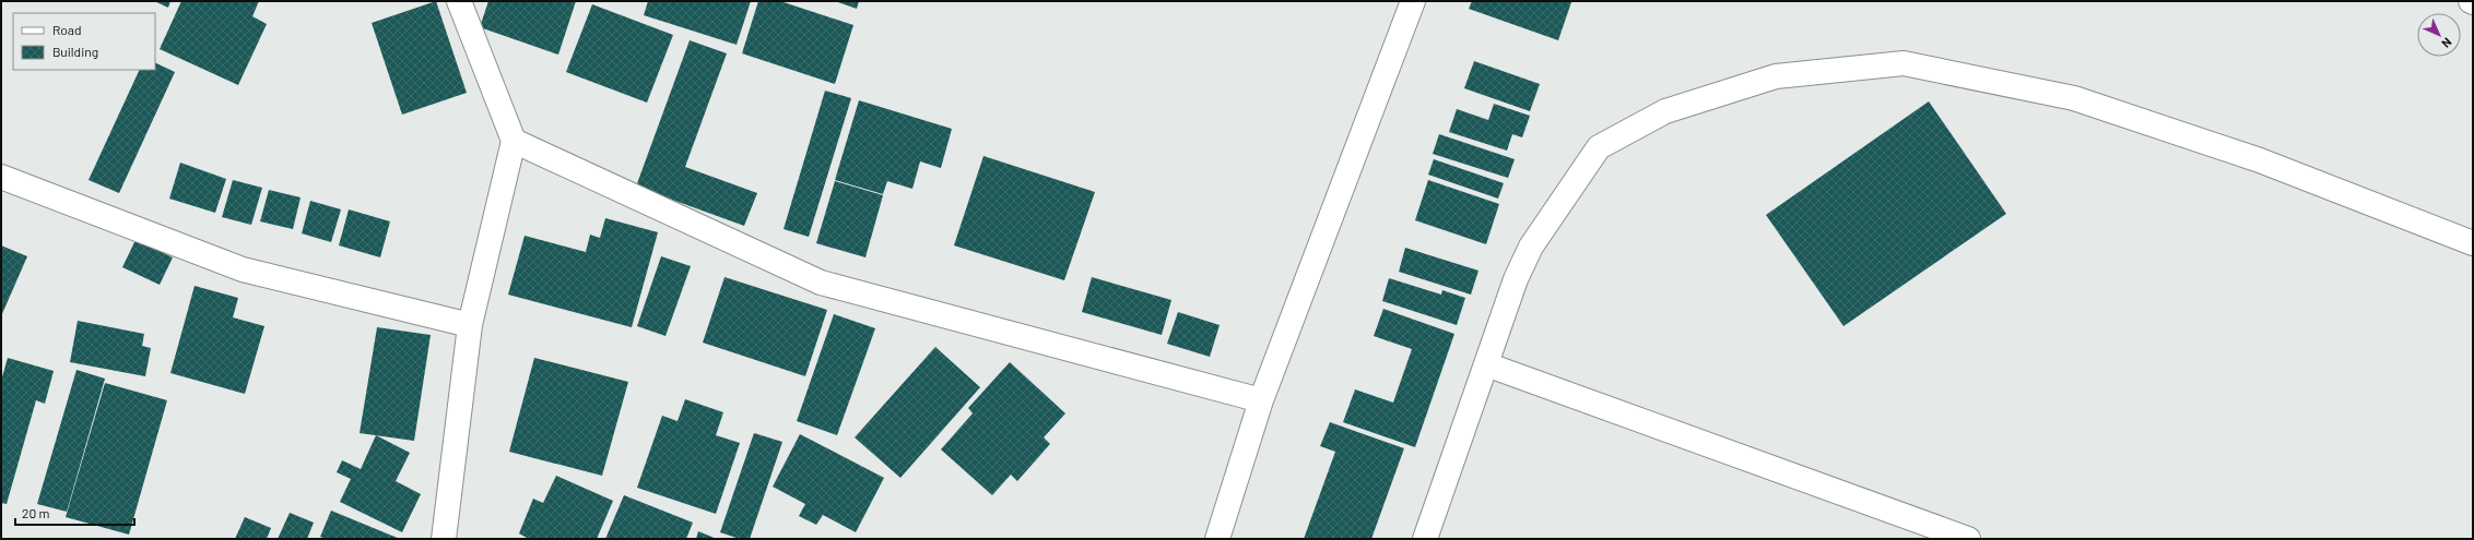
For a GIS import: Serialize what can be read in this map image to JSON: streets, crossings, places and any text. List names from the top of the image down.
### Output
{
  "legend": ["Road", "Building"],
  "scale_bar": "20 m",
  "north": "bottom right"
}
